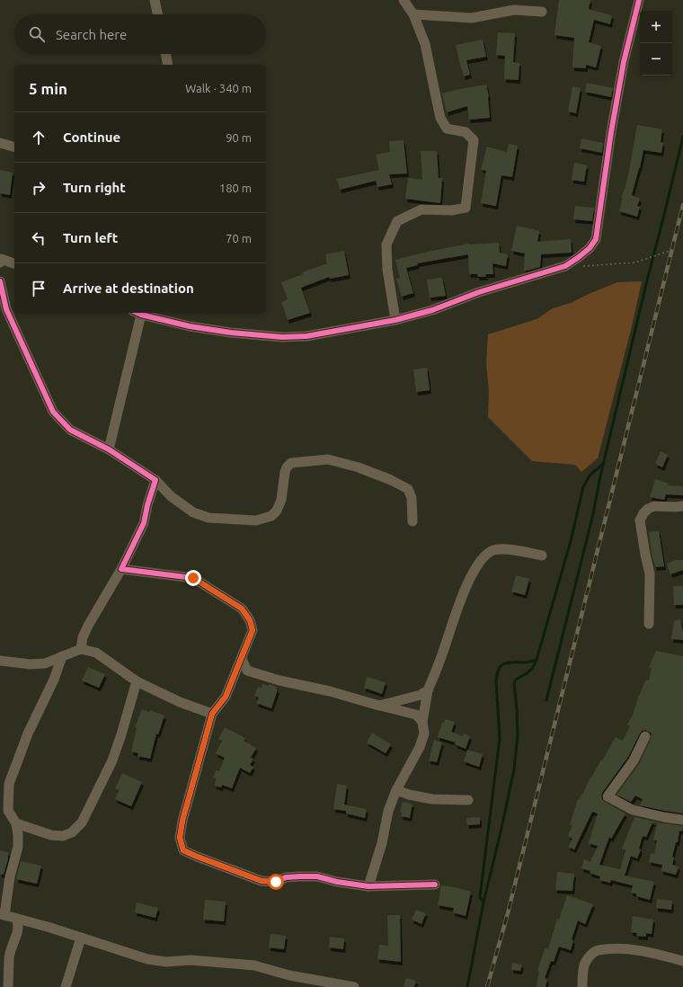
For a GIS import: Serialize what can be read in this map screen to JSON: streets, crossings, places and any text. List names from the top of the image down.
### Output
{
  "page": {
    "map_buttons": ["+", "−"],
    "search": "Search here",
    "heading": ["5 min", "Walk · 340 m"],
    "list": [
      ["Continue", "90 m"],
      ["Turn right", "180 m"],
      ["Turn left", "70 m"],
      "Arrive at destination"
    ]
  }
}
